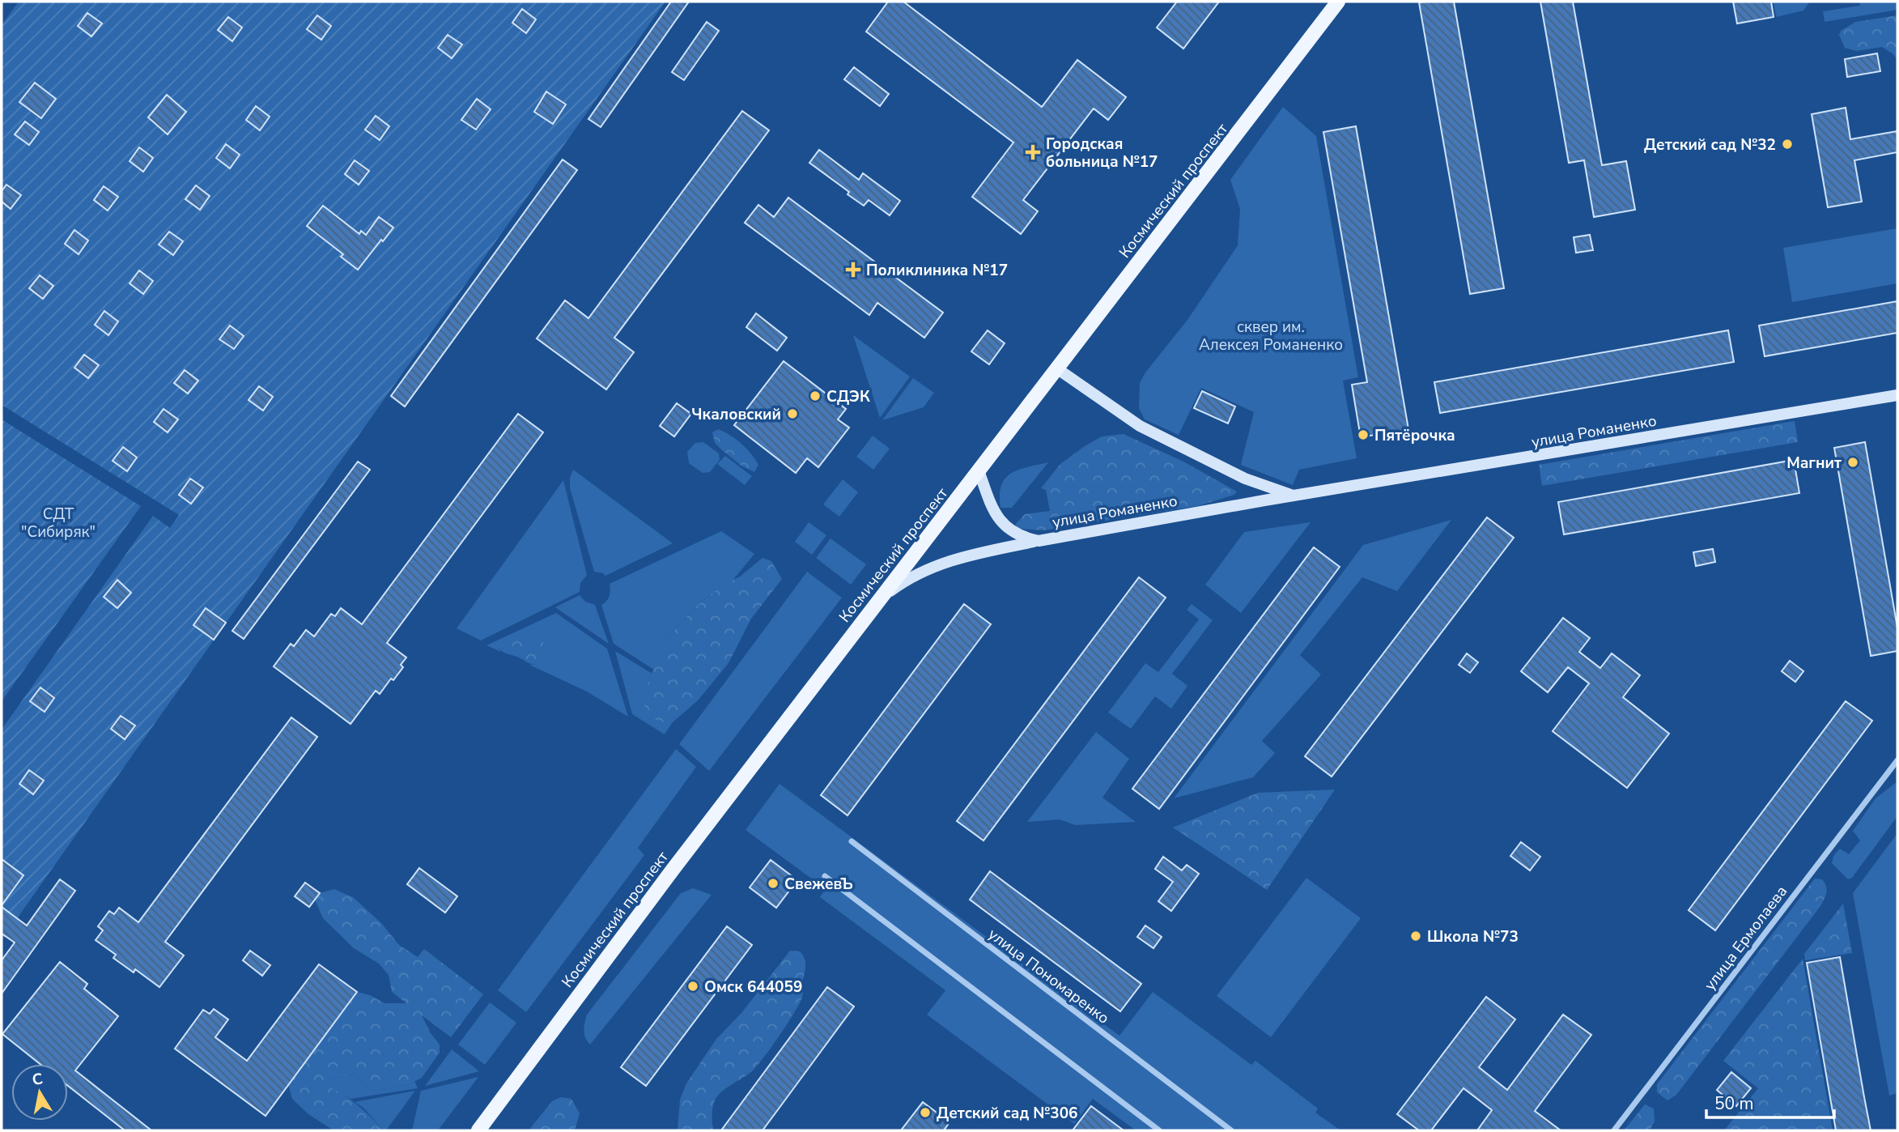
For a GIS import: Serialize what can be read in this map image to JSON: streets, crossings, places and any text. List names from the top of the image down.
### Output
{
  "streets": {
    "main road": ["Космический проспект", "улица Романенко"],
    "street": ["улица Ермолаева", "улица Пономаренко"]
  },
  "crossings": [
    ["Космический проспект", "улица Романенко"]
  ],
  "parks": ["сквер им. Алексея Романенко", "СДТ \"Сибиряк\""],
  "places": {
    "other": [
      "Детский сад №32",
      "СДЭК",
      "Чкаловский",
      "Пятёрочка",
      "Магнит",
      "СвежевЪ",
      "Школа №73",
      "Омск 644059",
      "Детский сад №306"
    ],
    "health": ["Городская больница №17", "Поликлиника №17"]
  },
  "scale_bar": "50 m",
  "north": "top"
}
